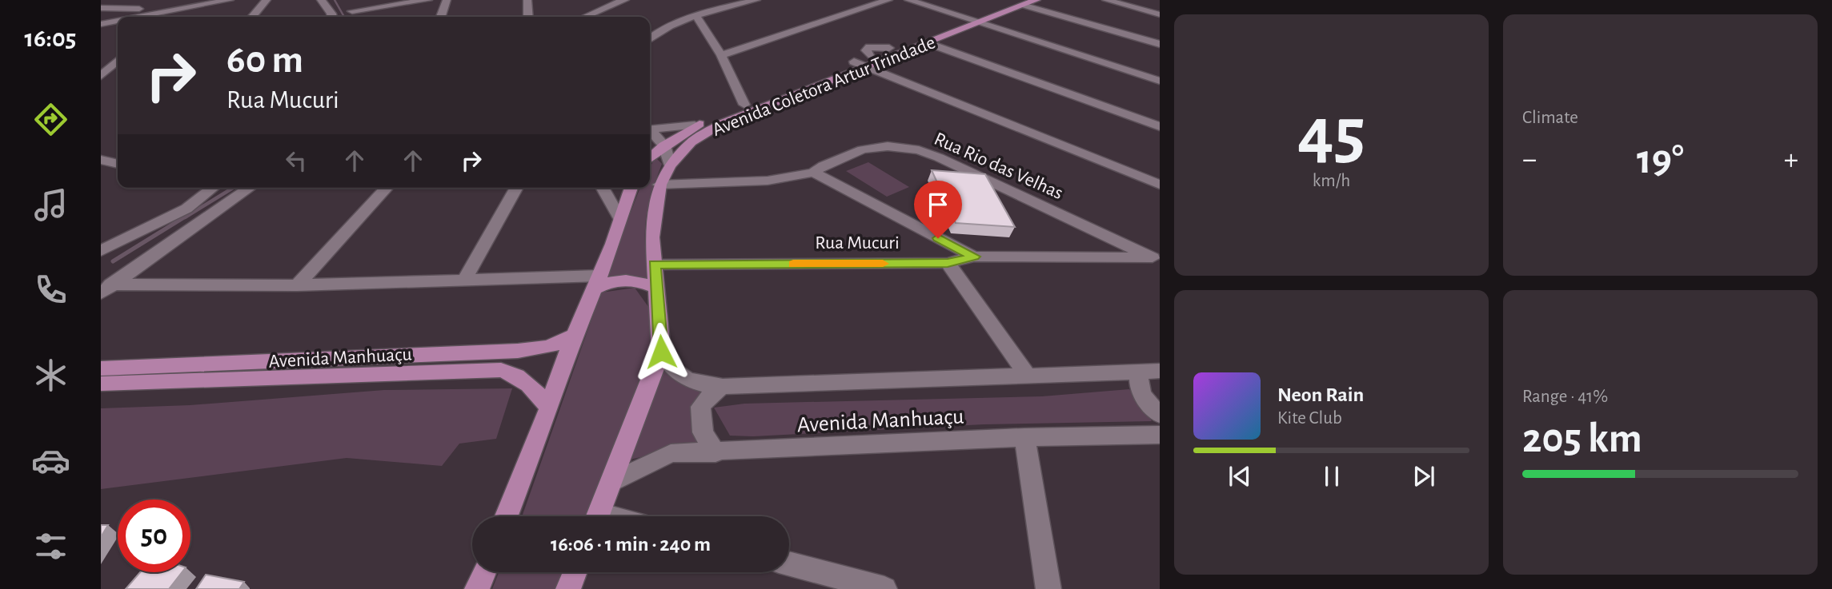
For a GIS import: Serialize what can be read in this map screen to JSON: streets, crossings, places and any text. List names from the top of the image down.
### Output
{
  "streets": {
    "main road": ["Avenida Coletora Artur Trindade", "Avenida Manhuaçu"],
    "street": ["Rua Rio das Velhas", "Rua Mucuri"]
  },
  "crossings": [
    ["Avenida Coletora Artur Trindade", "Rua Rio das Velhas"],
    ["Avenida Coletora Artur Trindade", "Rua Mucuri"],
    ["Avenida Coletora Artur Trindade", "Avenida Manhuaçu"],
    ["Rua Rio das Velhas", "Rua Mucuri"]
  ],
  "page": {
    "tabs": "16:05",
    "tile": [
      ["45", "km/h"],
      "Climate",
      ["Range · 41%", "205 km"]
    ],
    "turn": ["60 m", "Rua Mucuri"],
    "heat": ["−", "19°", "+"],
    "song": ["Neon Rain", "Kite Club"],
    "limit": "50",
    "trip": "16:06 · 1 min · 240 m"
  }
}
